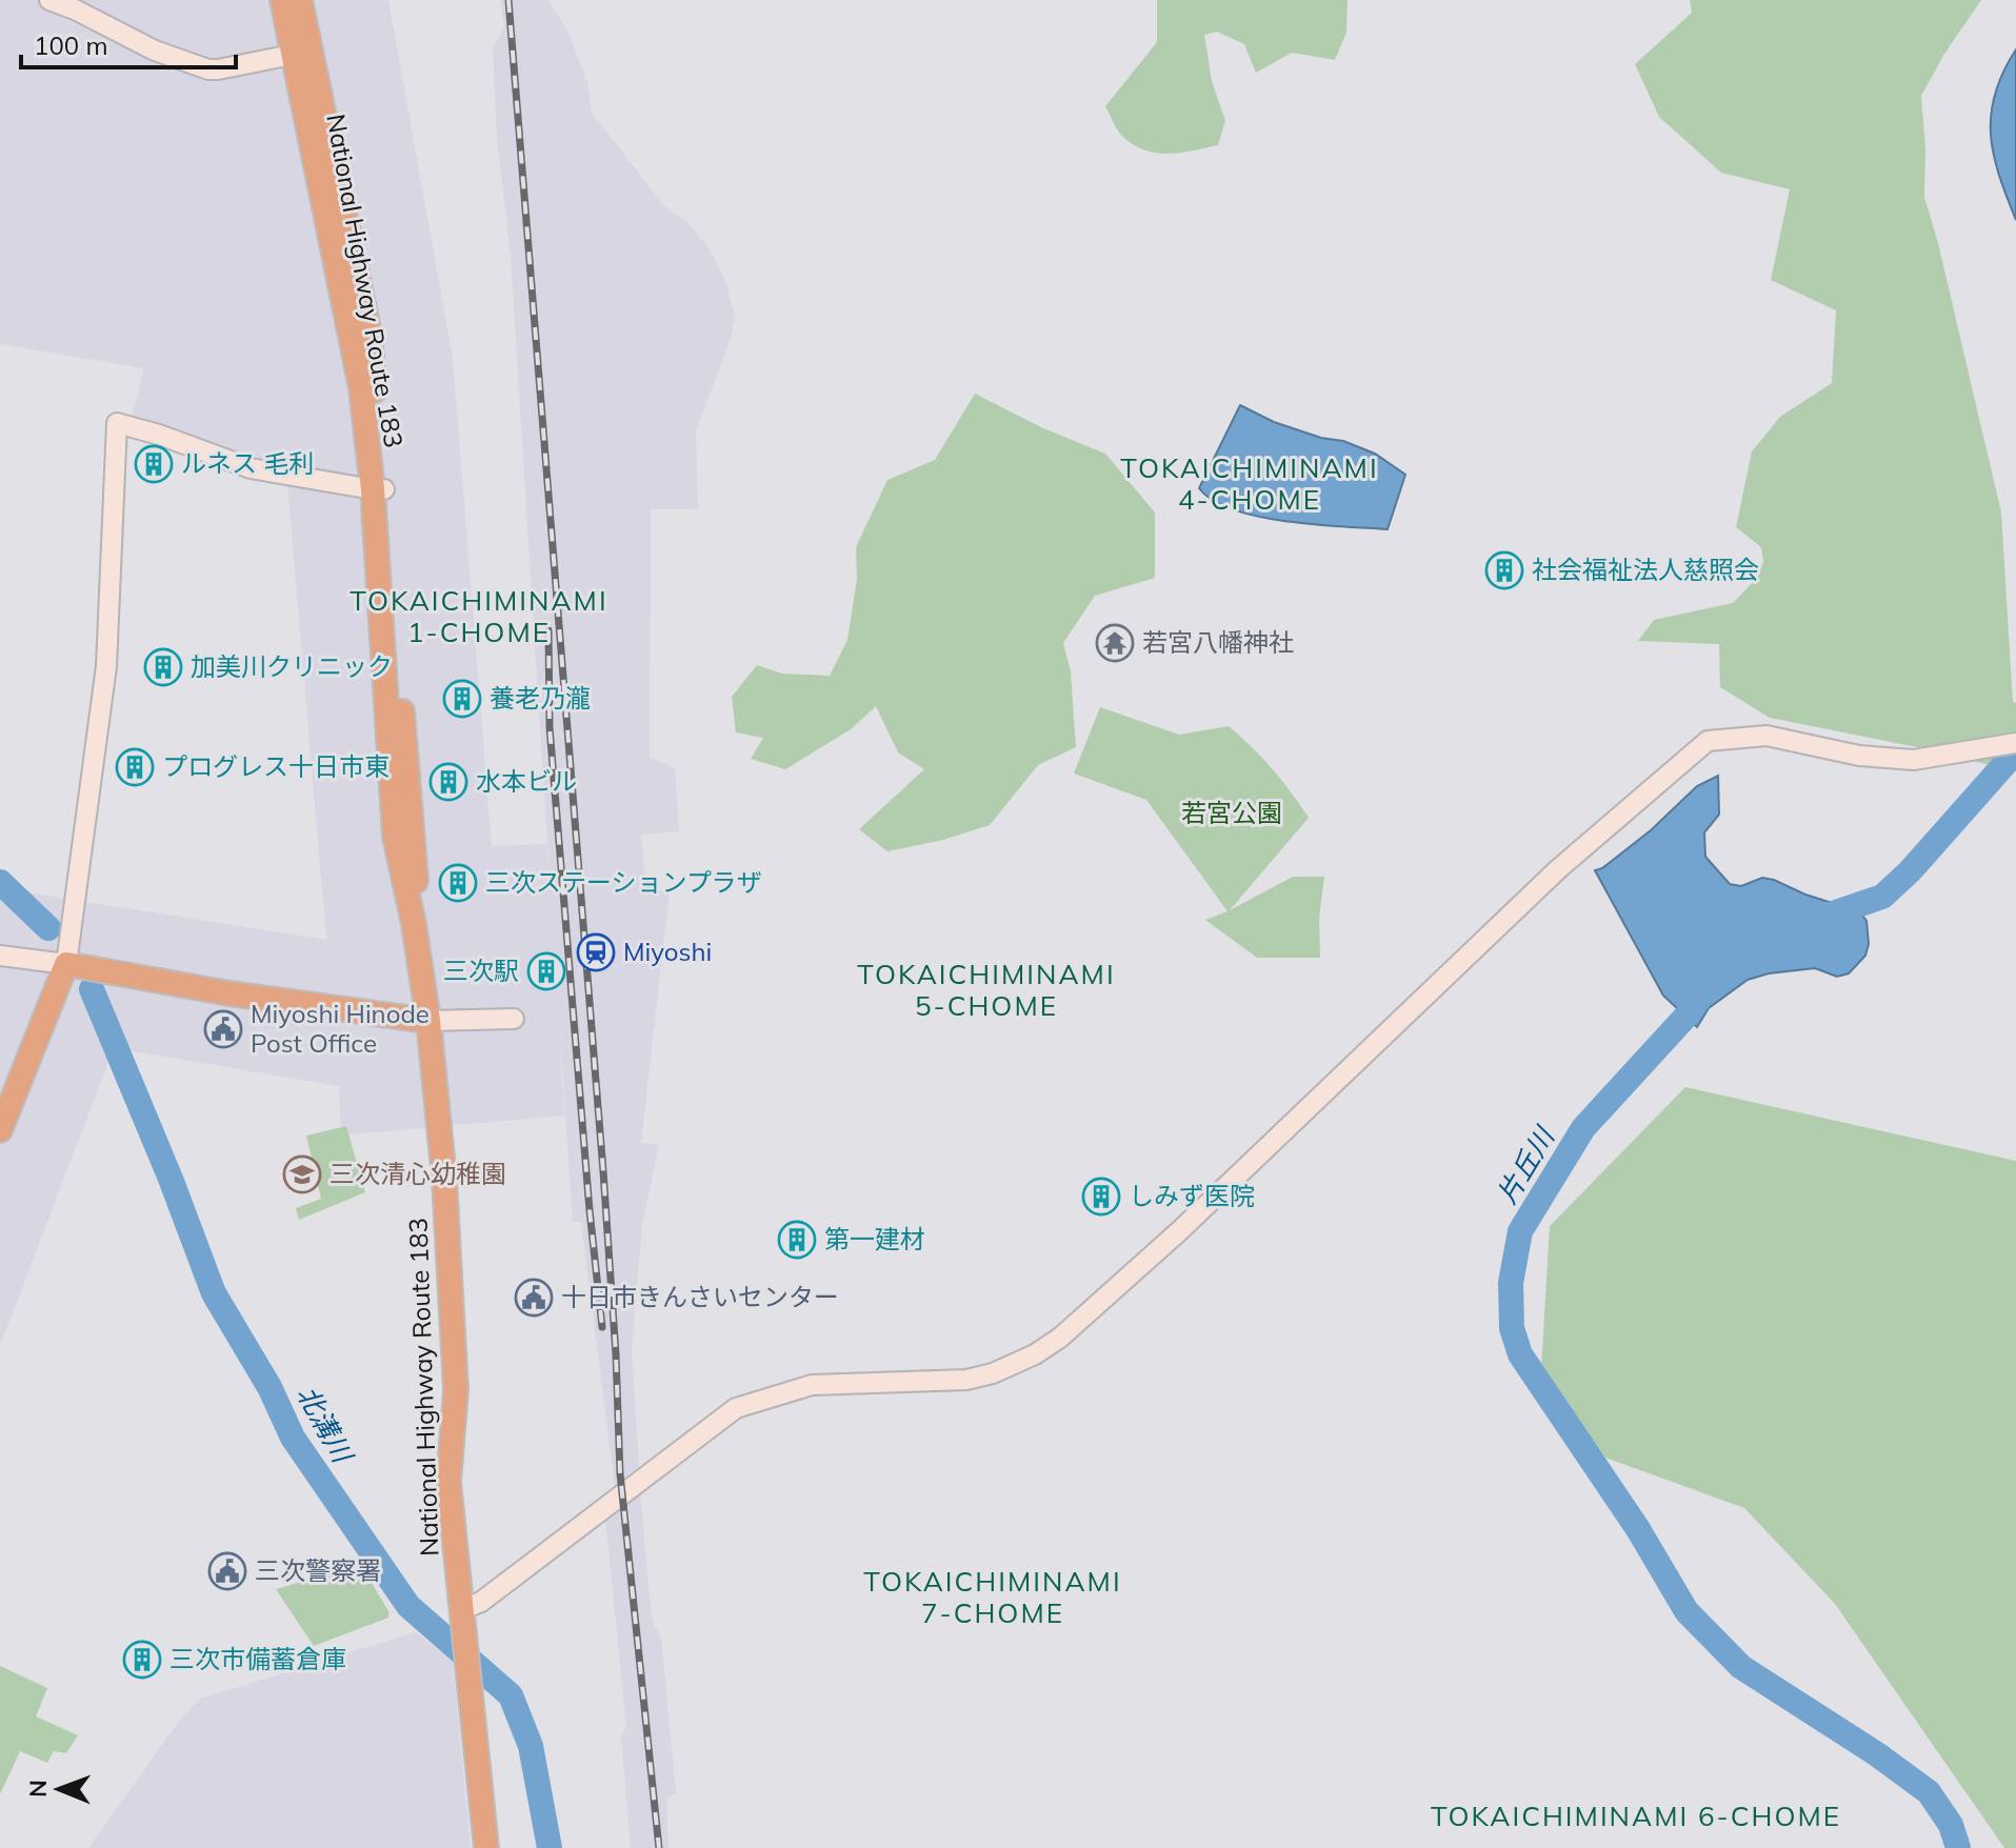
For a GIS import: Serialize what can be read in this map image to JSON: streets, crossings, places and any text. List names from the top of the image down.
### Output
{
  "streets": {
    "highway": ["National Highway Route 183"]
  },
  "districts": [
    "TOKAICHIMINAMI 4-CHOME",
    "TOKAICHIMINAMI 1-CHOME",
    "TOKAICHIMINAMI 5-CHOME",
    "TOKAICHIMINAMI 7-CHOME",
    "TOKAICHIMINAMI 6-CHOME"
  ],
  "water": ["片丘川", "北溝川"],
  "parks": ["若宮公園"],
  "places": {
    "building": [
      "ルネス 毛利",
      "社会福祉法人慈照会",
      "加美川クリニック",
      "養老乃瀧",
      "プログレス十日市東",
      "水本ビル",
      "三次ステーションプラザ",
      "三次駅",
      "しみず医院",
      "第一建材",
      "三次市備蓄倉庫"
    ],
    "temple": ["若宮八幡神社"],
    "station": ["Miyoshi"],
    "public building": ["Miyoshi Hinode Post Office", "十日市きんさいセンター", "三次警察署"],
    "school or university": ["三次清心幼稚園"]
  },
  "scale_bar": "100 m",
  "north": "left"
}
